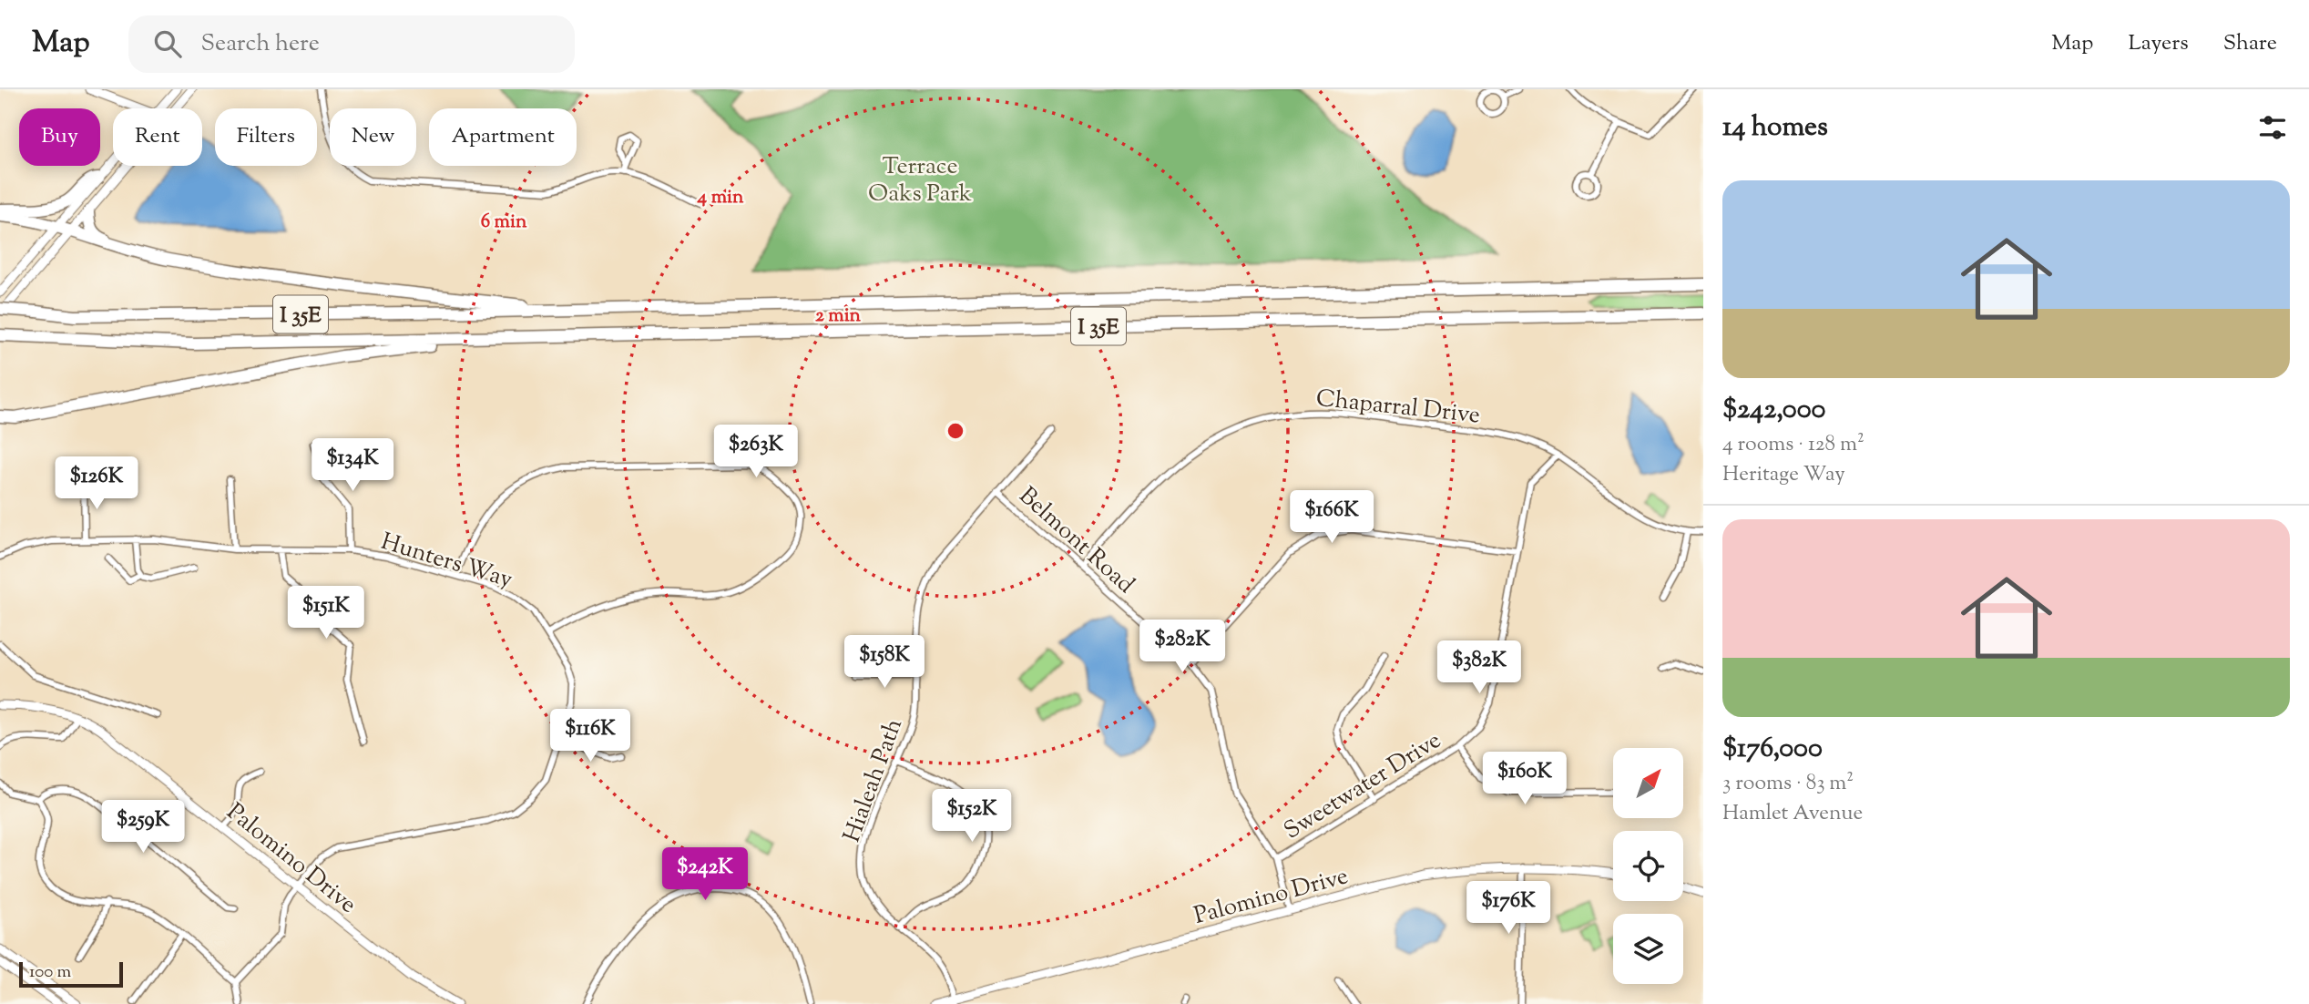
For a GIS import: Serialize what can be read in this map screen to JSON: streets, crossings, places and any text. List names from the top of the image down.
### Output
{
  "streets": {
    "highway": ["I 35E"],
    "street": [
      "Chaparral Drive",
      "Belmont Road",
      "Hunters Way",
      "Hialeah Path",
      "Sweetwater Drive",
      "Palomino Drive"
    ]
  },
  "crossings": [
    ["Chaparral Drive", "Belmont Road"],
    ["Chaparral Drive", "Sweetwater Drive"],
    ["Belmont Road", "Hialeah Path"],
    ["Belmont Road", "Sweetwater Drive"],
    ["Belmont Road", "Palomino Drive"],
    ["Hunters Way", "Palomino Drive"],
    ["Hialeah Path", "Palomino Drive"]
  ],
  "parks": ["Terrace Oaks Park"],
  "scale_bar": "100 m",
  "north": "top right",
  "page": {
    "header": "Map",
    "search": "Search here",
    "nav": ["Map", "Layers", "Share"],
    "heading": "14 homes",
    "chip": [
      "Buy",
      "Rent",
      "Filters",
      "New",
      "Apartment"
    ],
    "list": [
      {
        "name": "$242,000",
        "note": "4 rooms · 128 m² · Heritage Way"
      },
      {
        "name": "$176,000",
        "note": "3 rooms · 83 m² · Hamlet Avenue"
      }
    ],
    "price": [
      "$263K",
      "$134K",
      "$126K",
      "$166K",
      "$151K",
      "$282K",
      "$158K",
      "$382K",
      "$116K",
      "$160K",
      "$152K",
      "$259K",
      "$242K",
      "$176K"
    ],
    "scale": "100 m"
  },
  "rings": ["4 min", "6 min", "2 min"]
}
